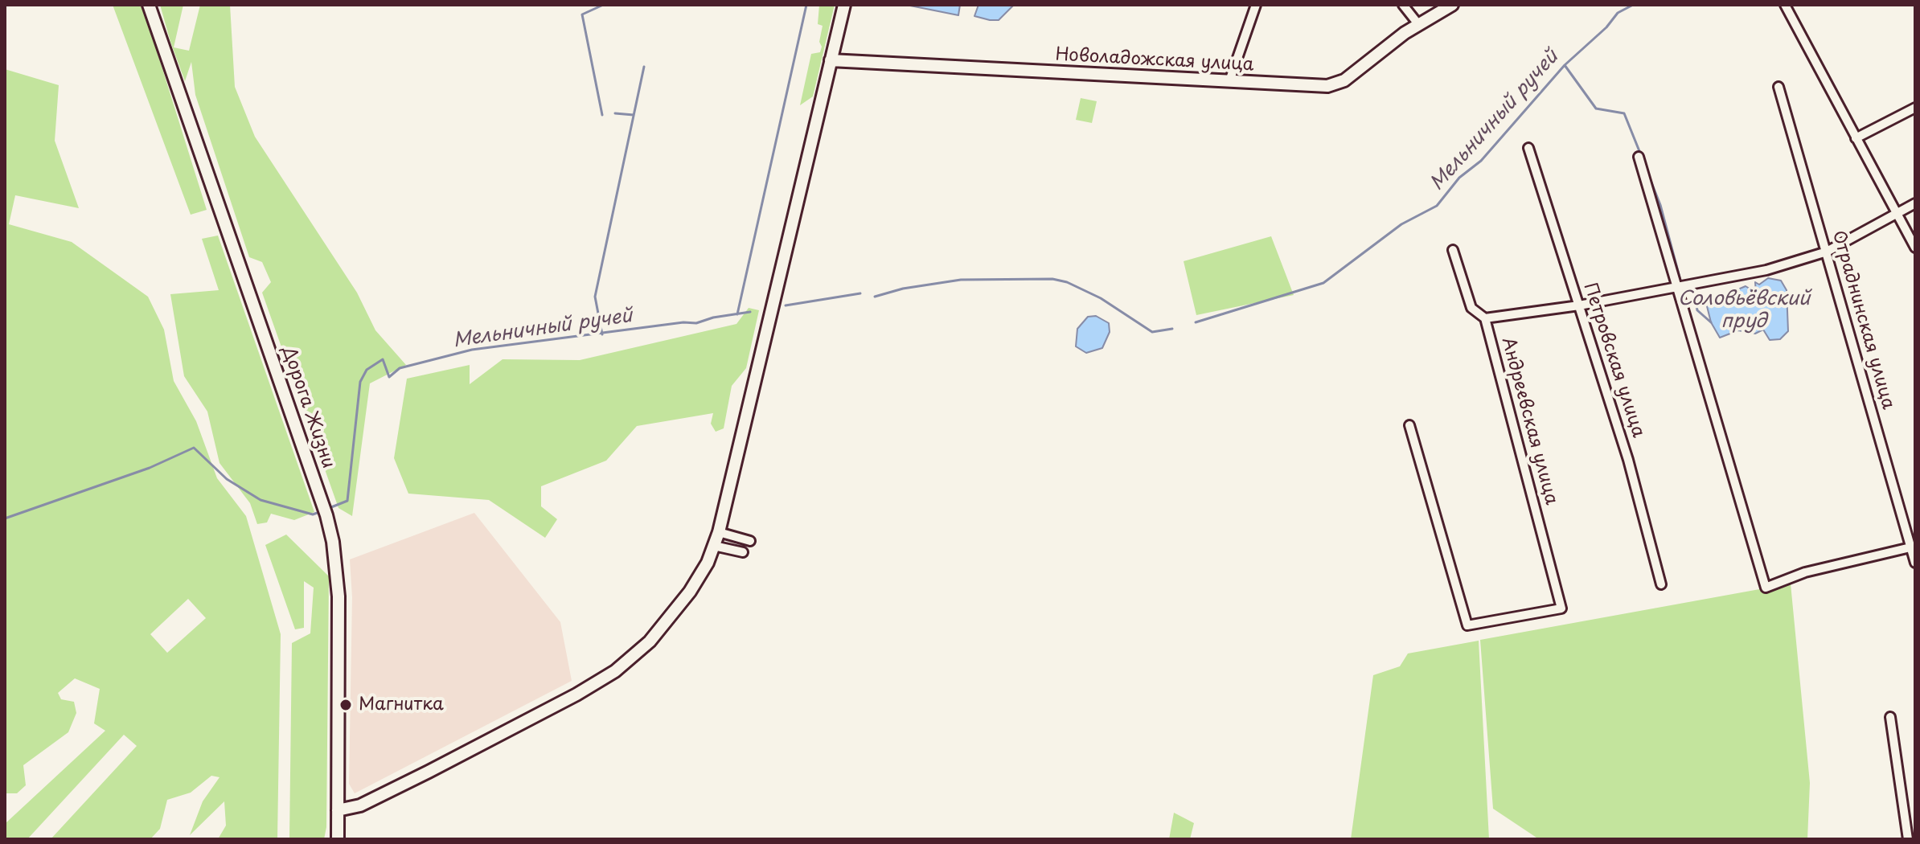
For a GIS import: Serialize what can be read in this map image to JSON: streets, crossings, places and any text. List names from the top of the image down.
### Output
{
  "streets": {
    "main road": ["Новоладожская улица", "Дорога Жизни"],
    "street": ["Отраднинская улица", "Петровская улица", "Андреевская улица"]
  },
  "water": ["Мельничный ручей", "Соловьёвский пруд"],
  "places": ["Магнитка"]
}
